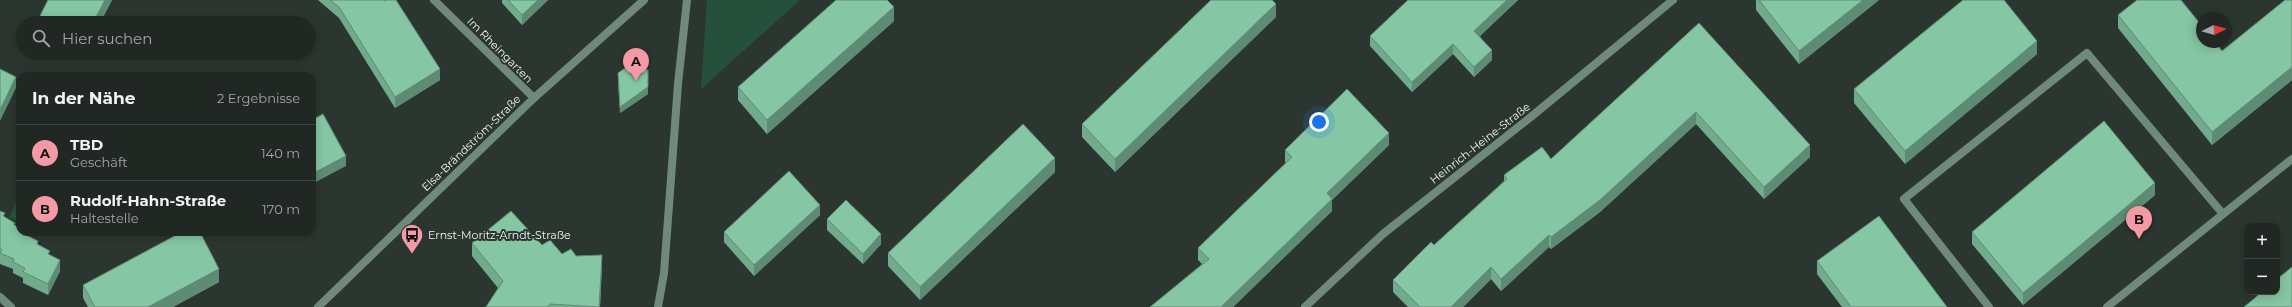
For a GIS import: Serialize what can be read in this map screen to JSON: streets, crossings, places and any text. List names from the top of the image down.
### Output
{
  "streets": {
    "street": ["Im Rheingarten", "Elsa-Brändström-Straße", "Heinrich-Heine-Straße"]
  },
  "crossings": [
    ["Im Rheingarten", "Elsa-Brändström-Straße"]
  ],
  "places": {
    "bus stop": ["Ernst-Moritz-Arndt-Straße"]
  },
  "north": "right",
  "page": {
    "search": "Hier suchen",
    "pins": ["A", "B"],
    "heading": ["In der Nähe", "2 Ergebnisse"],
    "list": [
      {
        "mark": "A",
        "name": "TBD",
        "note": "Geschäft",
        "value": "140 m"
      },
      {
        "mark": "B",
        "name": "Rudolf-Hahn-Straße",
        "note": "Haltestelle",
        "value": "170 m"
      }
    ],
    "map_buttons": ["+", "−"]
  }
}
